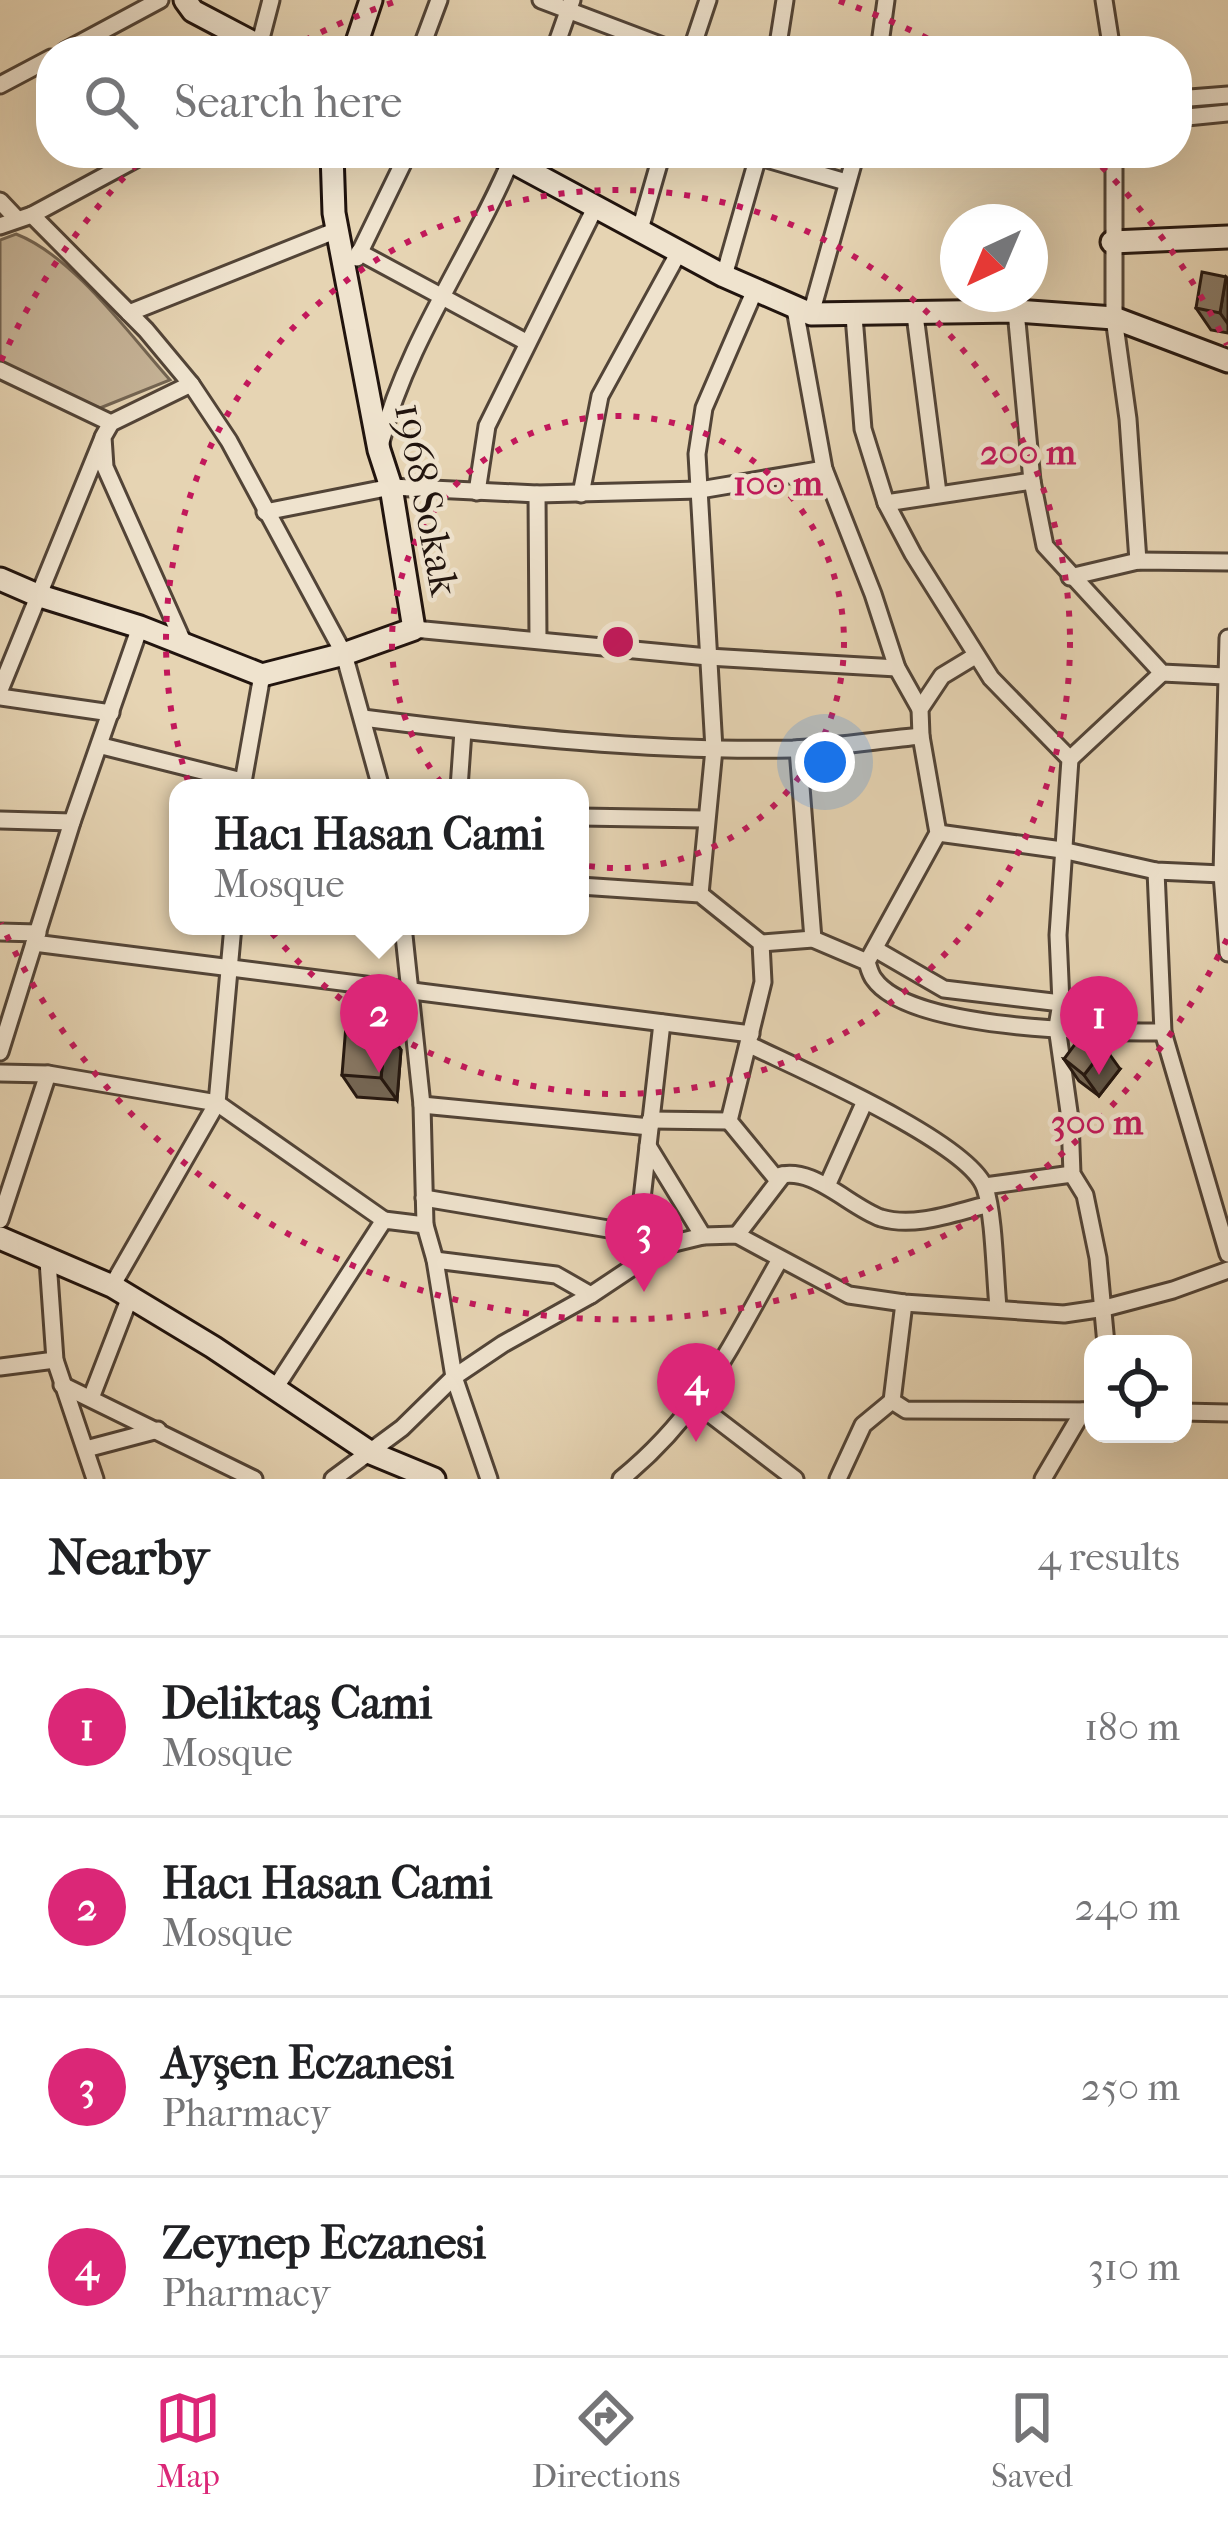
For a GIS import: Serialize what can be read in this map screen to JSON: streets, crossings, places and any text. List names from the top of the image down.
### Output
{
  "streets": {
    "main road": ["1968 Sokak"]
  },
  "north": "bottom left",
  "page": {
    "search": "Search here",
    "popup": ["Hacı Hasan Cami", "Mosque"],
    "pins": [
      "2",
      "1",
      "3",
      "4"
    ],
    "heading": ["Nearby", "4 results"],
    "list": [
      {
        "mark": "1",
        "name": "Deliktaş Cami",
        "note": "Mosque",
        "value": "180 m"
      },
      {
        "mark": "2",
        "name": "Hacı Hasan Cami",
        "note": "Mosque",
        "value": "240 m"
      },
      {
        "mark": "3",
        "name": "Ayşen Eczanesi",
        "note": "Pharmacy",
        "value": "250 m"
      },
      {
        "mark": "4",
        "name": "Zeynep Eczanesi",
        "note": "Pharmacy",
        "value": "310 m"
      }
    ],
    "nav": ["Map", "Directions", "Saved"]
  },
  "rings": ["200 m", "100 m", "300 m"]
}
